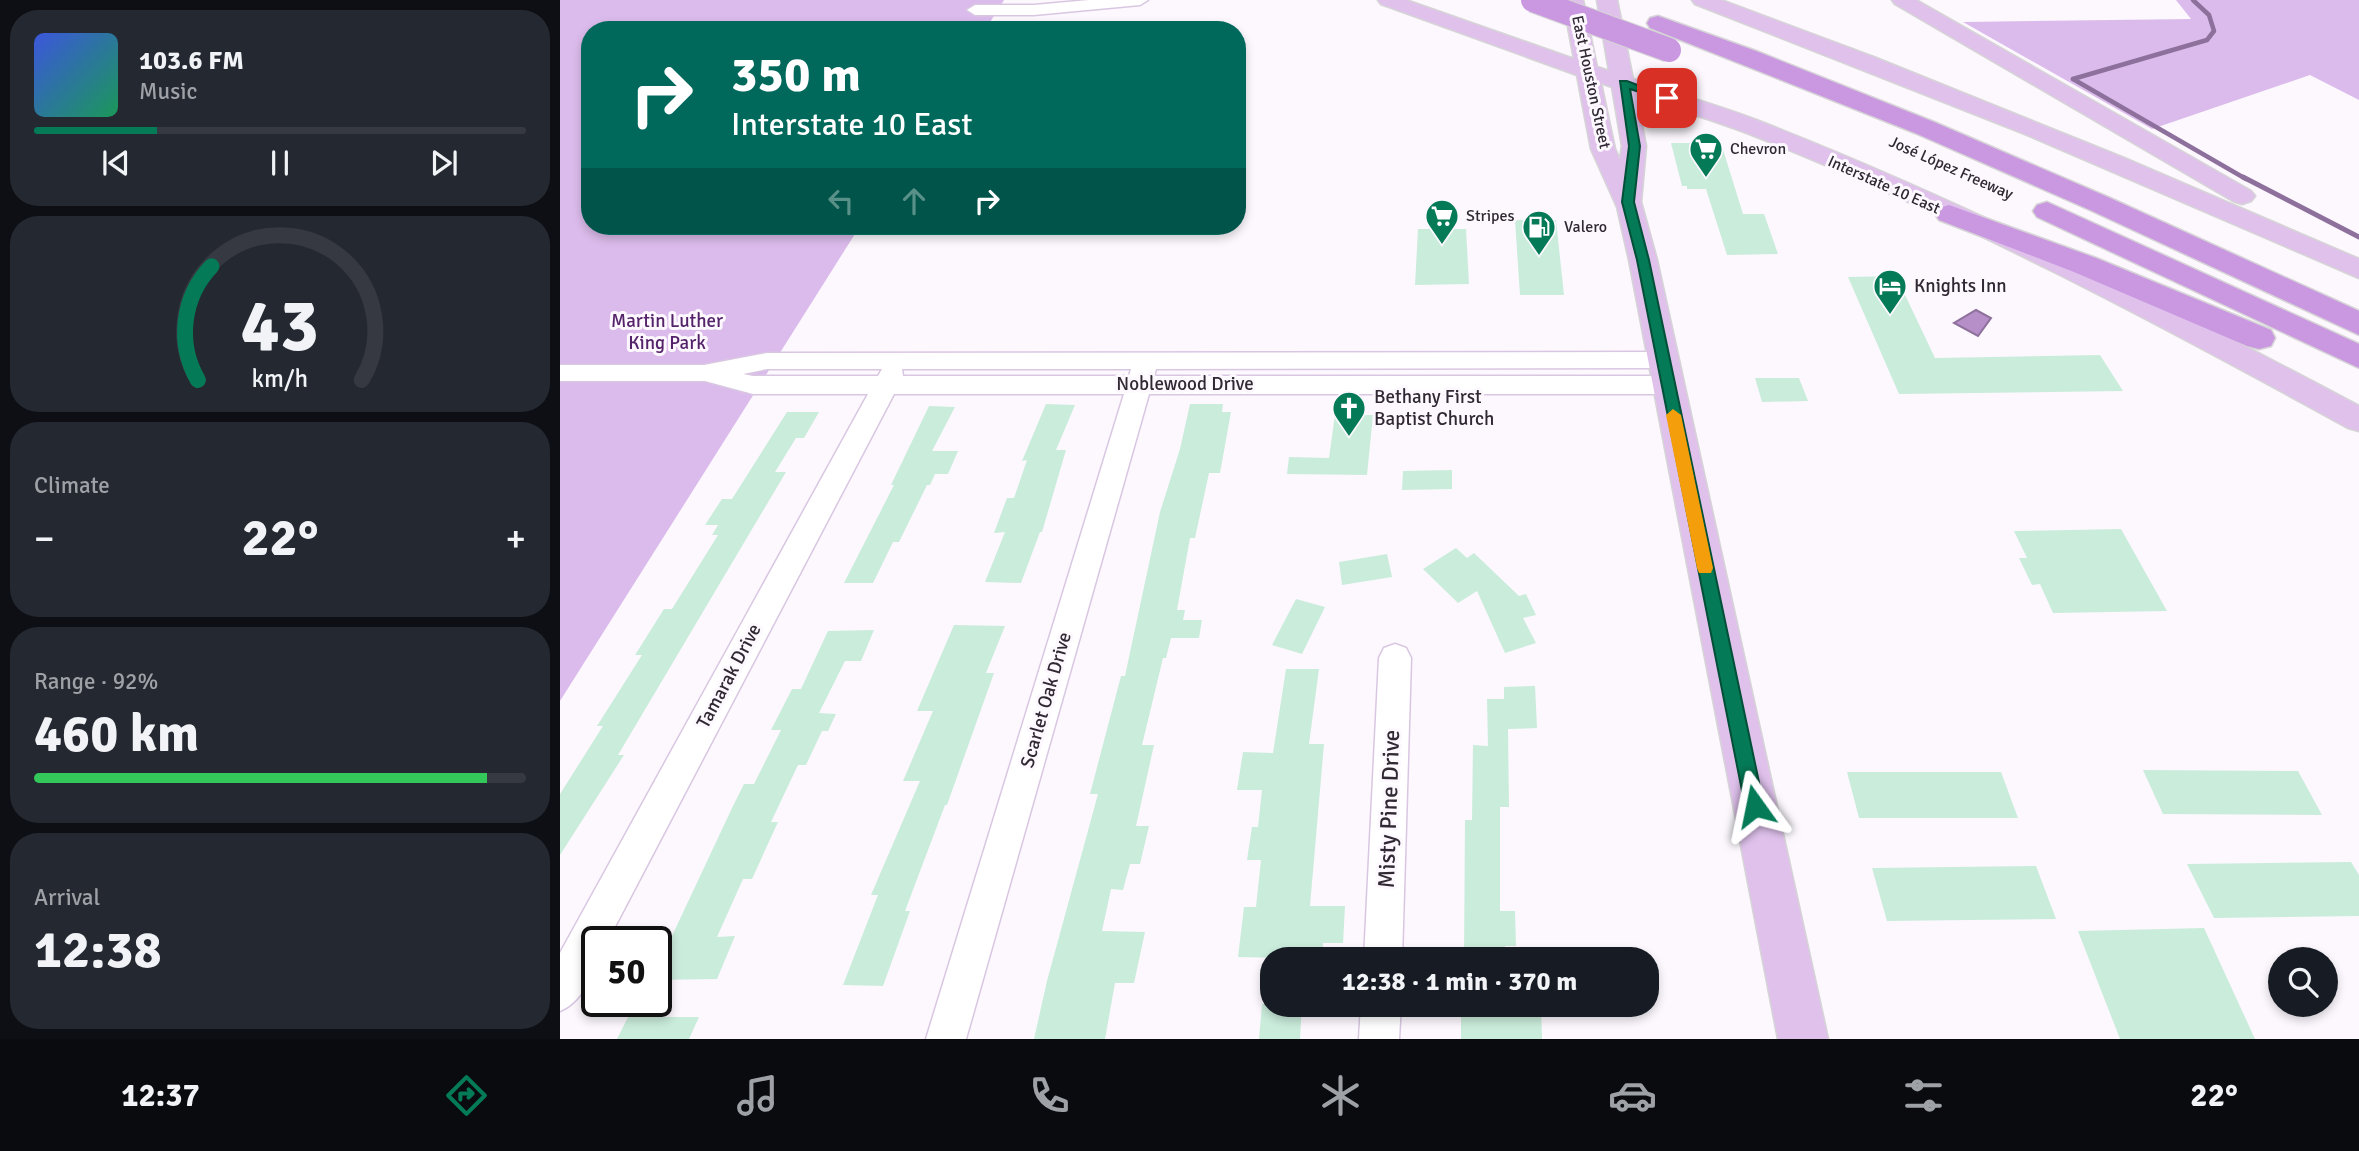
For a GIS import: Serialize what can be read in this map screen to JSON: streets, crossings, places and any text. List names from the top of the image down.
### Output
{
  "streets": {
    "highway": ["José López Freeway"],
    "main road": ["East Houston Street", "Interstate 10 East"],
    "street": [
      "Noblewood Drive",
      "Tamarak Drive",
      "Scarlet Oak Drive",
      "Misty Pine Drive"
    ]
  },
  "crossings": [
    ["East Houston Street", "Interstate 10 East"],
    ["East Houston Street", "Noblewood Drive"],
    ["Noblewood Drive", "Tamarak Drive"],
    ["Noblewood Drive", "Scarlet Oak Drive"]
  ],
  "parks": ["Martin Luther King Park"],
  "places": {
    "supermarket": ["Chevron", "Stripes"],
    "fuel station": ["Valero"],
    "hotel": ["Knights Inn"],
    "church": ["Bethany First Baptist Church"]
  },
  "page": {
    "turn": ["350 m", "Interstate 10 East"],
    "song": ["103.6 FM", "Music"],
    "tile": [
      "Climate",
      ["Range · 92%", "460 km"],
      ["Arrival", "12:38"]
    ],
    "heat": ["−", "22°", "+"],
    "limit": "50",
    "trip": "12:38 · 1 min · 370 m",
    "tabs": ["12:37", "22°"],
    "gauge": ["43", "km/h"]
  }
}
